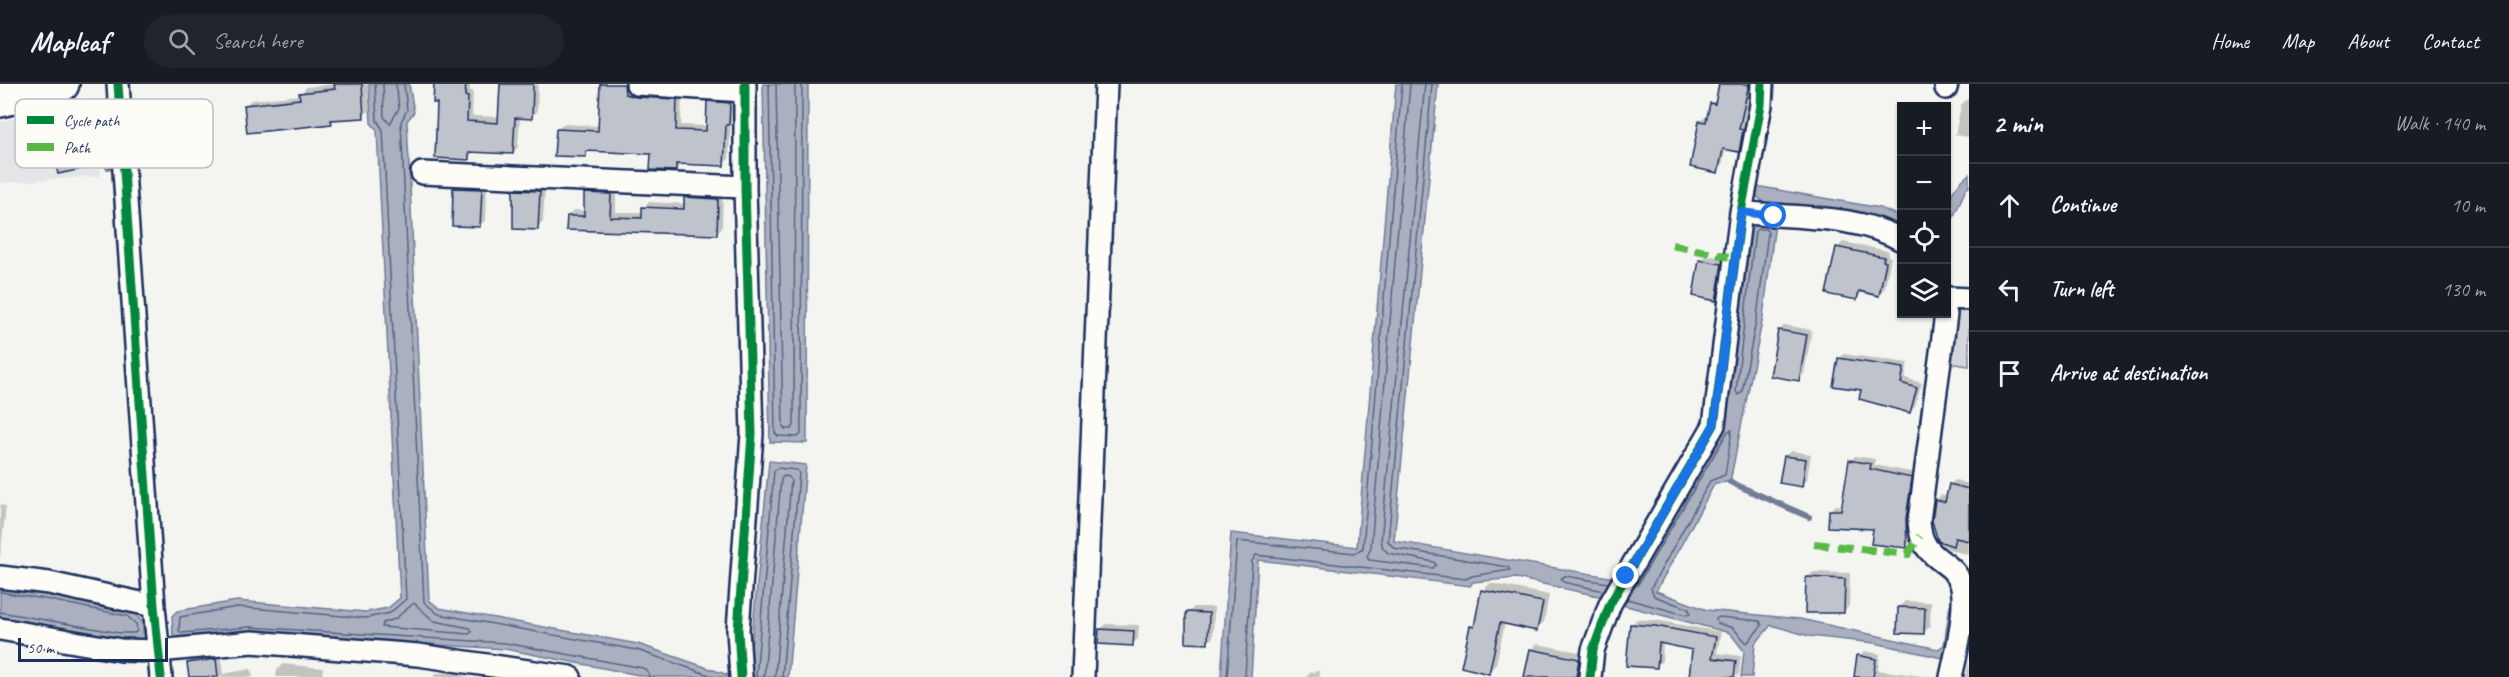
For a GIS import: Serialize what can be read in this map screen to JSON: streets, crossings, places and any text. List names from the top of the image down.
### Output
{
  "legend": ["Cycle path", "Path"],
  "scale_bar": "50 m",
  "page": {
    "header": "Mapleaf",
    "search": "Search here",
    "nav": [
      "Home",
      "Map",
      "About",
      "Contact"
    ],
    "heading": ["2 min", "Walk · 140 m"],
    "map_buttons": ["+", "−"],
    "list": [
      ["Continue", "10 m"],
      ["Turn left", "130 m"],
      "Arrive at destination"
    ],
    "scale": "50 m"
  }
}
